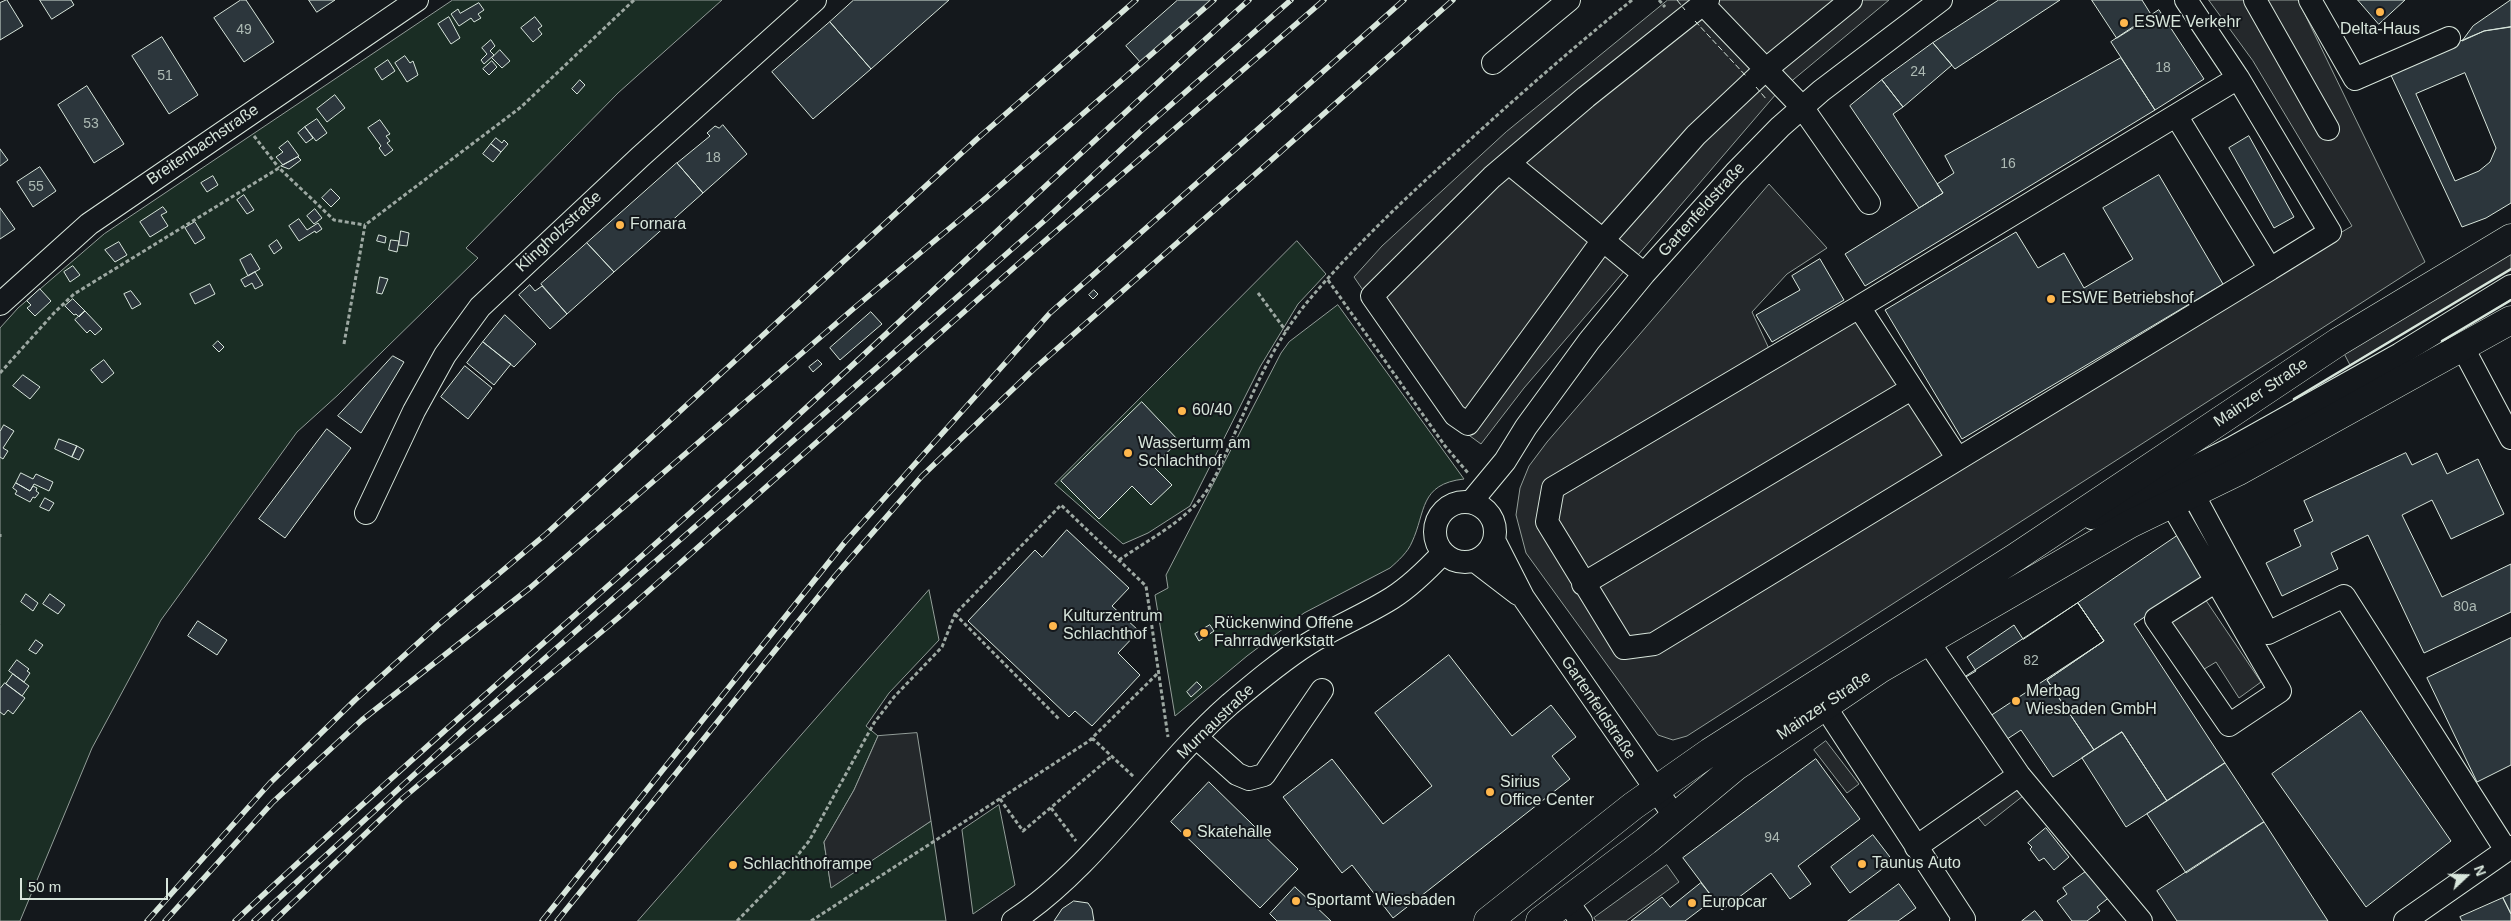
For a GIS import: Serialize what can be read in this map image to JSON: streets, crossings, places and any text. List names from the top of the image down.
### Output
{
  "streets": {
    "main road": ["Mainzer Straße"],
    "street": [
      "Breitenbachstraße",
      "Gartenfeldstraße",
      "Klingholzstraße",
      "Murnaustraße"
    ]
  },
  "crossings": [
    ["Gartenfeldstraße", "Mainzer Straße"],
    ["Gartenfeldstraße", "Murnaustraße"]
  ],
  "places": [
    "Delta-Haus",
    "ESWE Verkehr",
    "Fornara",
    "ESWE Betriebshof",
    "60/40",
    "Wasserturm am Schlachthof",
    "Kulturzentrum Schlachthof",
    "Rückenwind Offene Fahrradwerkstatt",
    "Merbag Wiesbaden GmbH",
    "Sirius Office Center",
    "Skatehalle",
    "Taunus Auto",
    "Schlachthoframpe",
    "Sportamt Wiesbaden",
    "Europcar"
  ],
  "house_numbers": [
    "49",
    "18",
    "24",
    "51",
    "53",
    "18",
    "16",
    "55",
    "80a",
    "82",
    "94"
  ],
  "scale_bar": "50 m",
  "north": "right"
}
